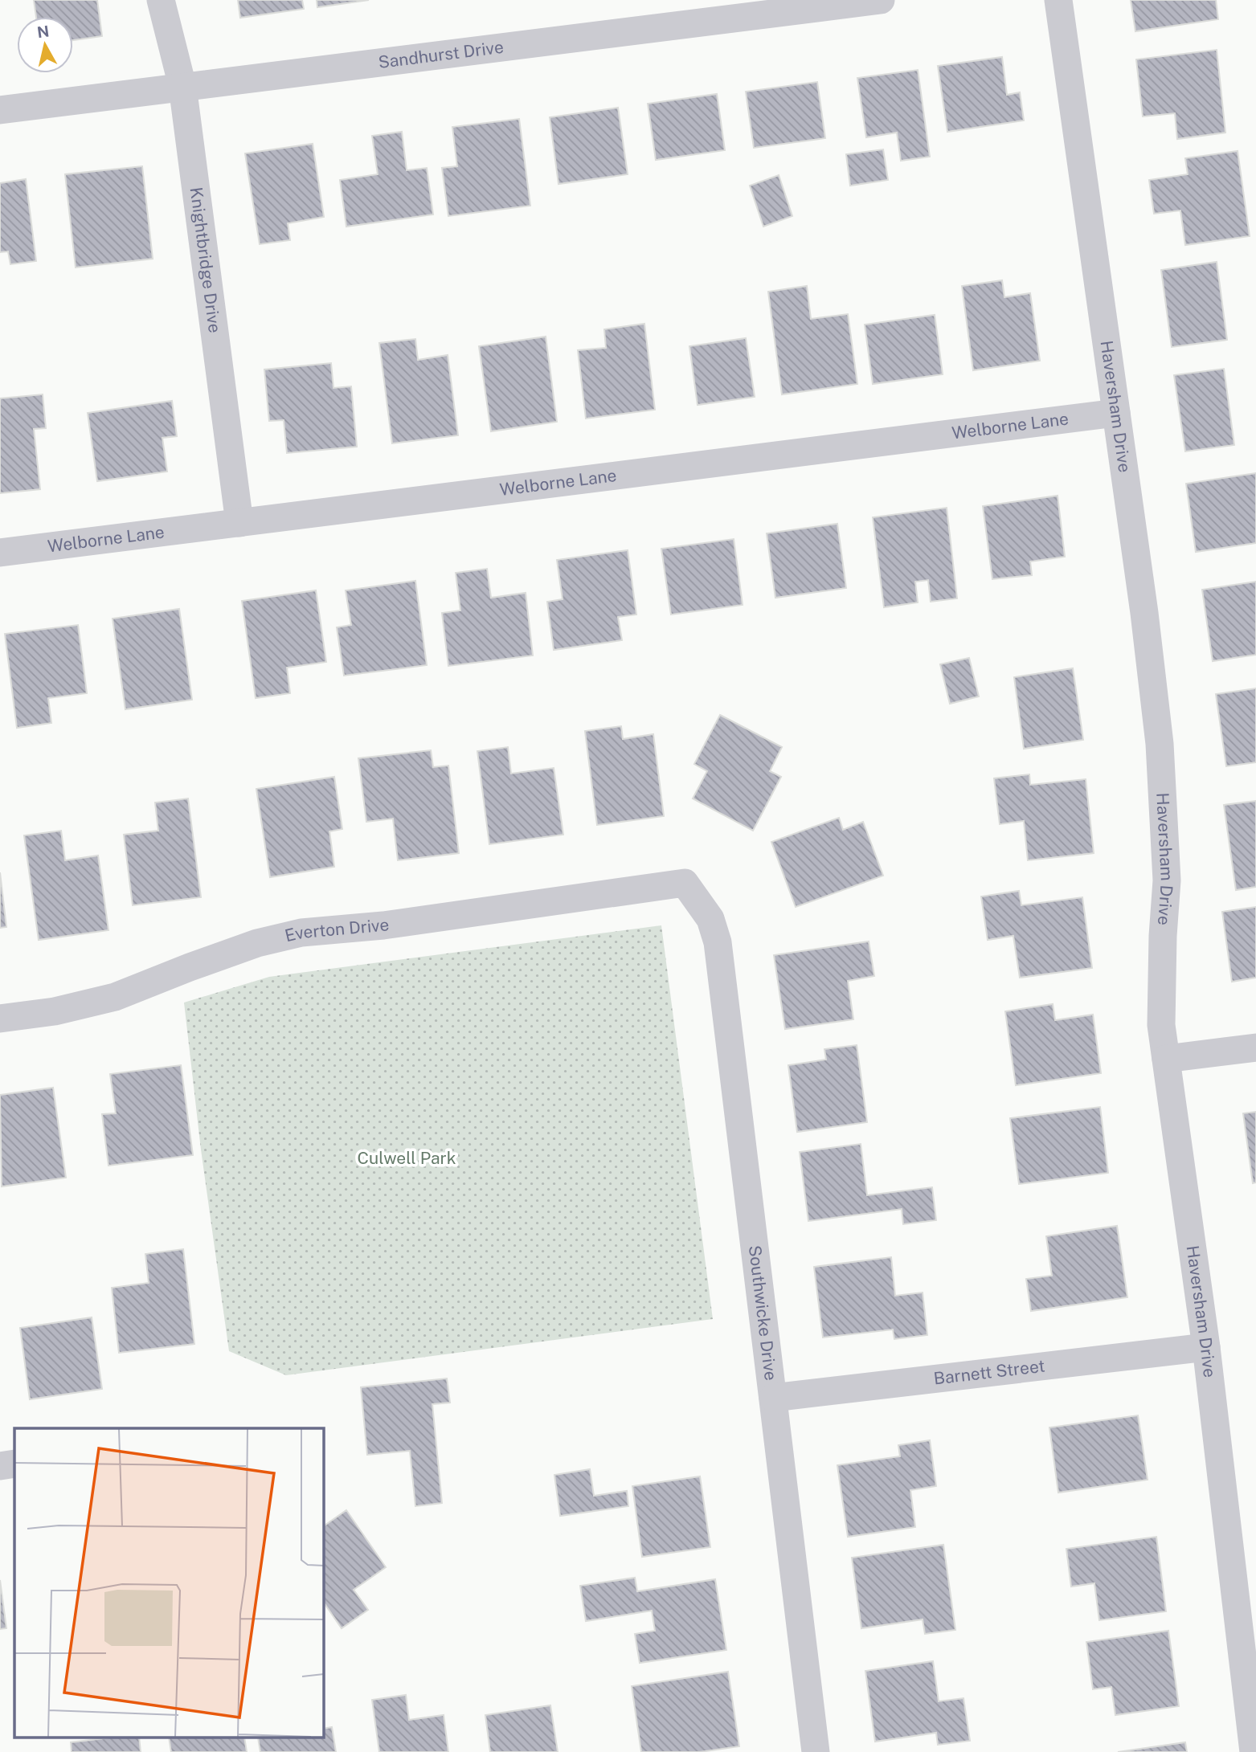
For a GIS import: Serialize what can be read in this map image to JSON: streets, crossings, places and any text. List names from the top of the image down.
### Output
{
  "streets": {
    "street": [
      "Sandhurst Drive",
      "Knightbridge Drive",
      "Haversham Drive",
      "Welborne Lane",
      "Everton Drive",
      "Southwicke Drive",
      "Barnett Street"
    ]
  },
  "crossings": [
    ["Sandhurst Drive", "Knightbridge Drive"],
    ["Knightbridge Drive", "Welborne Lane"],
    ["Haversham Drive", "Welborne Lane"],
    ["Haversham Drive", "Barnett Street"],
    ["Everton Drive", "Southwicke Drive"],
    ["Southwicke Drive", "Barnett Street"]
  ],
  "parks": ["Culwell Park"],
  "north": "top"
}
